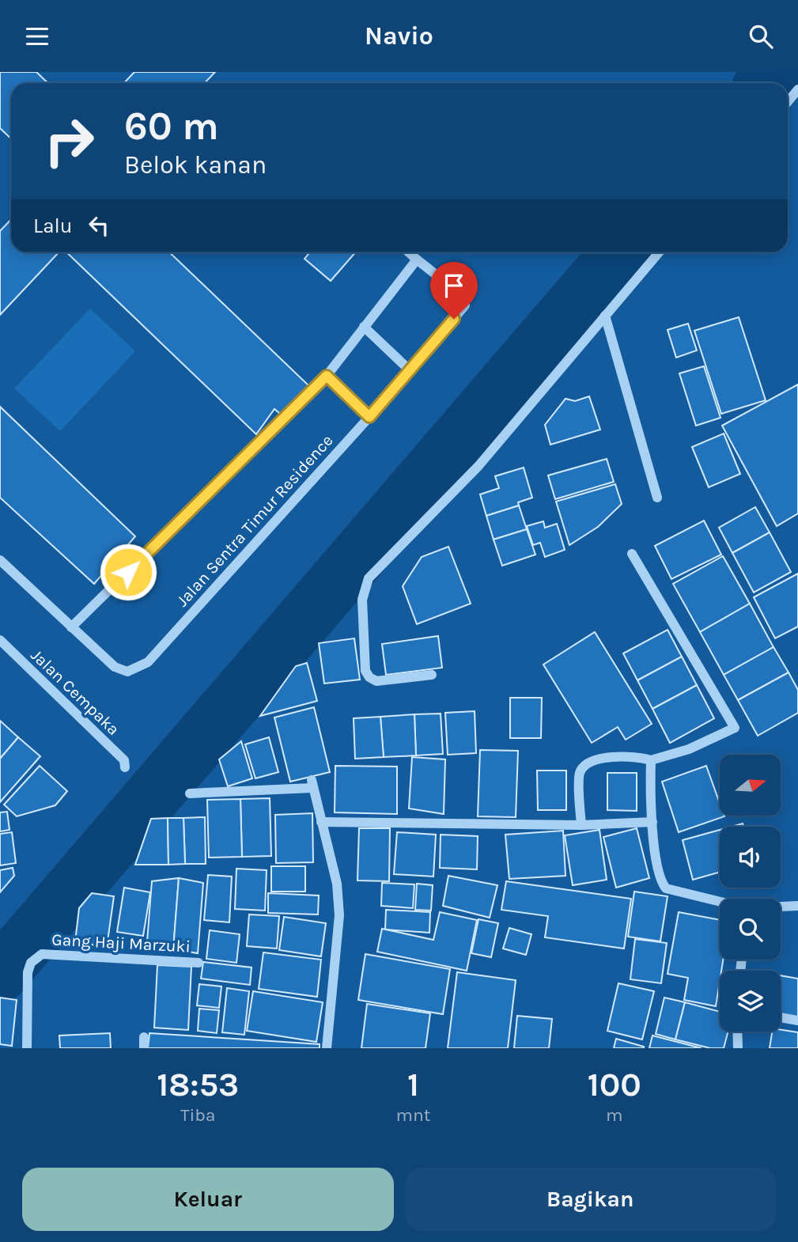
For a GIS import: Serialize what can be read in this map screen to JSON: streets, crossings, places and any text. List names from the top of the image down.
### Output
{
  "streets": {
    "street": ["Jalan Sentra Timur Residence", "Jalan Cempaka", "Gang Haji Marzuki"]
  },
  "north": "right",
  "page": {
    "header": "Navio",
    "turn": ["60 m", "Belok kanan"],
    "then": "Lalu",
    "eta": [
      "18:53",
      "Tiba",
      "1",
      "mnt",
      "100",
      "m"
    ],
    "buttons": ["Keluar", "Bagikan"]
  }
}
